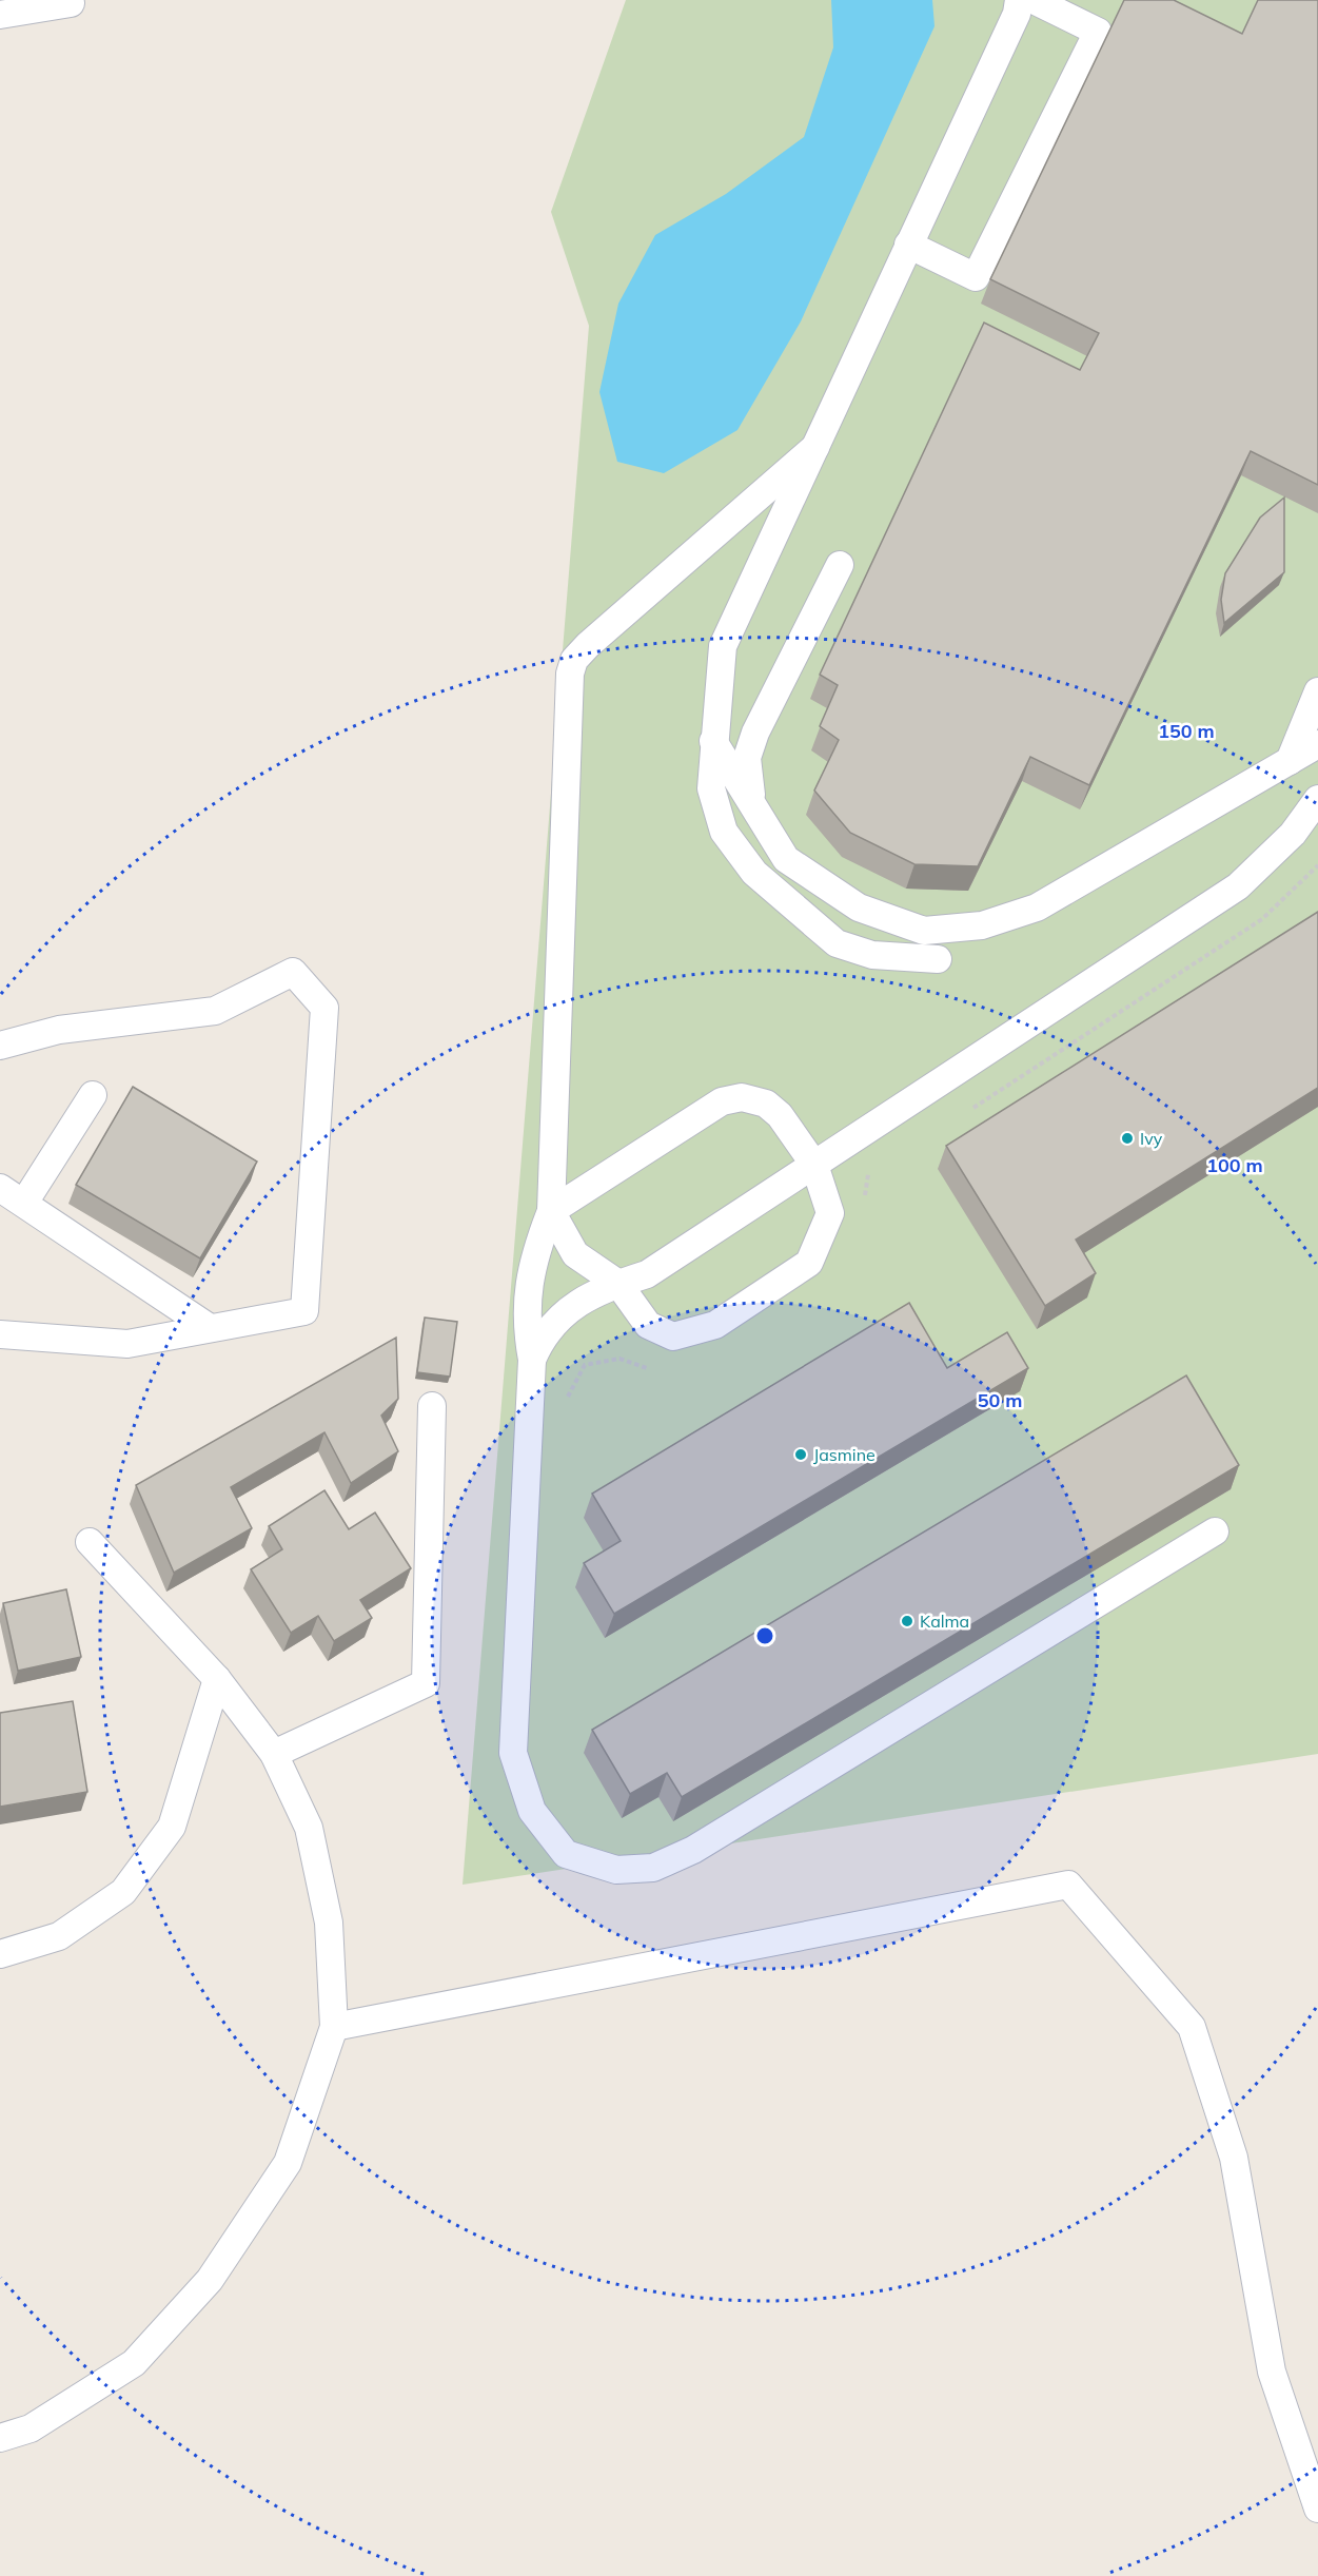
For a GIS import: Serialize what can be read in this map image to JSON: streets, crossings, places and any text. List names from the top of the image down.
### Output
{
  "places": ["Ivy", "Jasmine", "Kalma"],
  "rings": ["150 m", "100 m", "50 m"]
}
